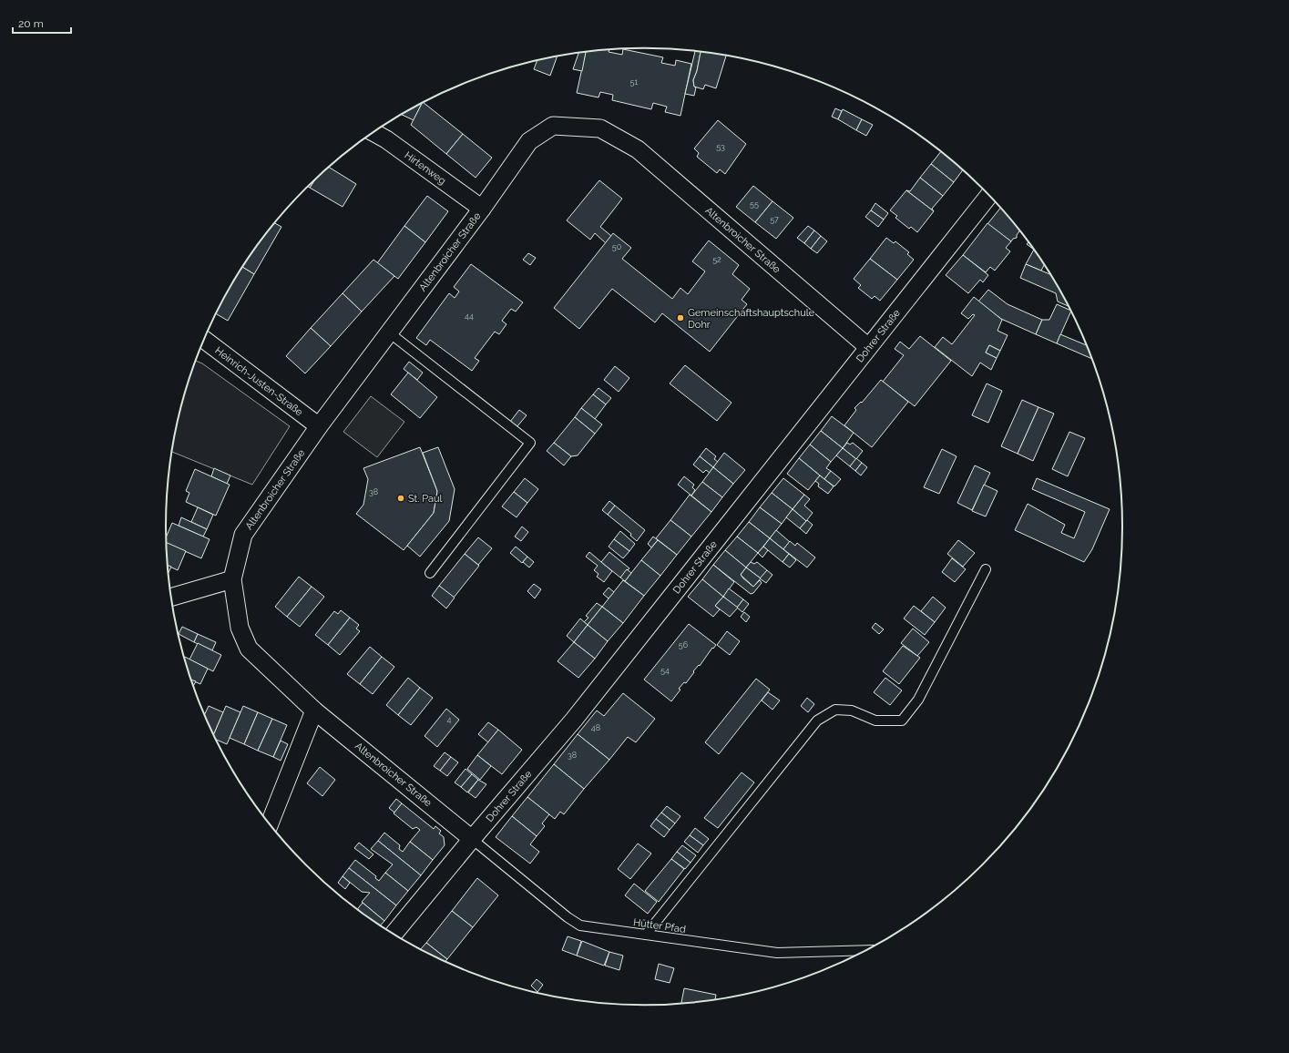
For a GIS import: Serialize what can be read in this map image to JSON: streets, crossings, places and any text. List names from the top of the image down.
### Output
{
  "streets": {
    "street": [
      "Hirtenweg",
      "Altenbroicher Straße",
      "Dohrer Straße",
      "Heinrich-Justen-Straße"
    ],
    "lane": ["Hütter Pfad"]
  },
  "crossings": [
    ["Hirtenweg", "Altenbroicher Straße"],
    ["Altenbroicher Straße", "Dohrer Straße"],
    ["Altenbroicher Straße", "Heinrich-Justen-Straße"],
    ["Altenbroicher Straße", "Hütter Pfad"],
    ["Dohrer Straße", "Hütter Pfad"]
  ],
  "places": ["Gemeinschaftshauptschule Dohr", "St. Paul"],
  "house_numbers": [
    "51",
    "53",
    "55",
    "57",
    "50",
    "52",
    "44",
    "38",
    "56",
    "54",
    "4",
    "48",
    "38"
  ],
  "scale_bar": "20 m"
}
